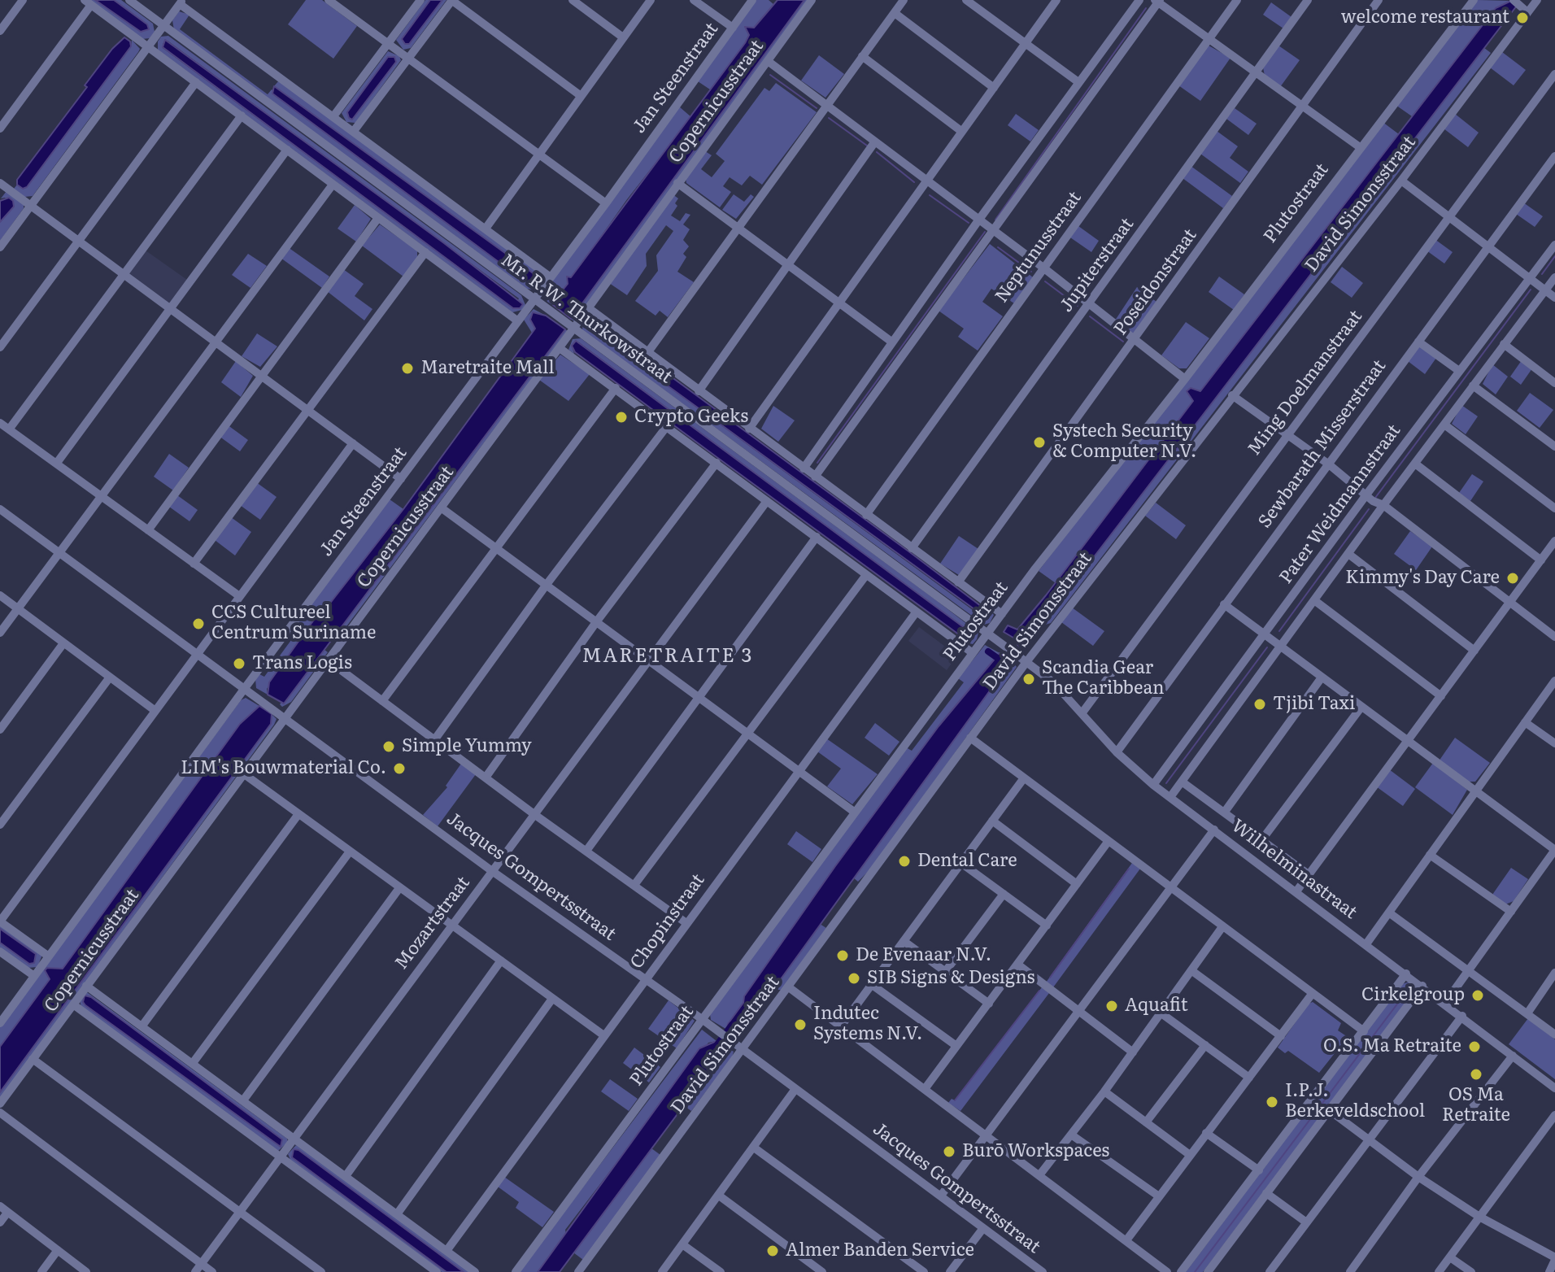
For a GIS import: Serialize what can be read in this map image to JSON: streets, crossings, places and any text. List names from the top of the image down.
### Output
{
  "streets": {
    "street": [
      "Jan Steenstraat",
      "Copernicusstraat",
      "Plutostraat",
      "David Simonsstraat",
      "Neptunusstraat",
      "Jupiterstraat",
      "Poseidonstraat",
      "Mr. R.W. Thurkowstraat",
      "Ming Doelmanstraat",
      "Sewbarath Misserstraat",
      "Pater Weidmannstraat",
      "Wilhelminastraat",
      "Jacques Gompertsstraat",
      "Chopinstraat",
      "Mozartstraat"
    ]
  },
  "crossings": [
    ["Jan Steenstraat", "Mr. R.W. Thurkowstraat"],
    ["Jan Steenstraat", "Jacques Gompertsstraat"],
    ["Copernicusstraat", "Mr. R.W. Thurkowstraat"],
    ["Copernicusstraat", "Jacques Gompertsstraat"],
    ["Plutostraat", "Mr. R.W. Thurkowstraat"],
    ["Plutostraat", "Jacques Gompertsstraat"],
    ["David Simonsstraat", "Mr. R.W. Thurkowstraat"],
    ["David Simonsstraat", "Wilhelminastraat"],
    ["David Simonsstraat", "Jacques Gompertsstraat"],
    ["Mr. R.W. Thurkowstraat", "Wilhelminastraat"],
    ["Ming Doelmanstraat", "Wilhelminastraat"],
    ["Sewbarath Misserstraat", "Wilhelminastraat"],
    ["Pater Weidmannstraat", "Wilhelminastraat"],
    ["Jacques Gompertsstraat", "Chopinstraat"],
    ["Jacques Gompertsstraat", "Mozartstraat"]
  ],
  "districts": ["MARETRAITE 3"],
  "places": [
    "welcome restaurant",
    "Maretraite Mall",
    "Crypto Geeks",
    "Systech Security & Computer N.V.",
    "Kimmy's Day Care",
    "CCS Cultureel Centrum Suriname",
    "Trans Logis",
    "Scandia Gear The Caribbean",
    "Tjibi Taxi",
    "Simple Yummy",
    "LIM's Bouwmaterial Co.",
    "Dental Care",
    "De Evenaar N.V.",
    "SIB Signs & Designs",
    "Cirkelgroup",
    "Aquafit",
    "Indutec Systems N.V.",
    "O.S. Ma Retraite",
    "OS Ma Retraite",
    "I.P.J. Berkeveldschool",
    "Burō Workspaces",
    "Almer Banden Service"
  ]
}
